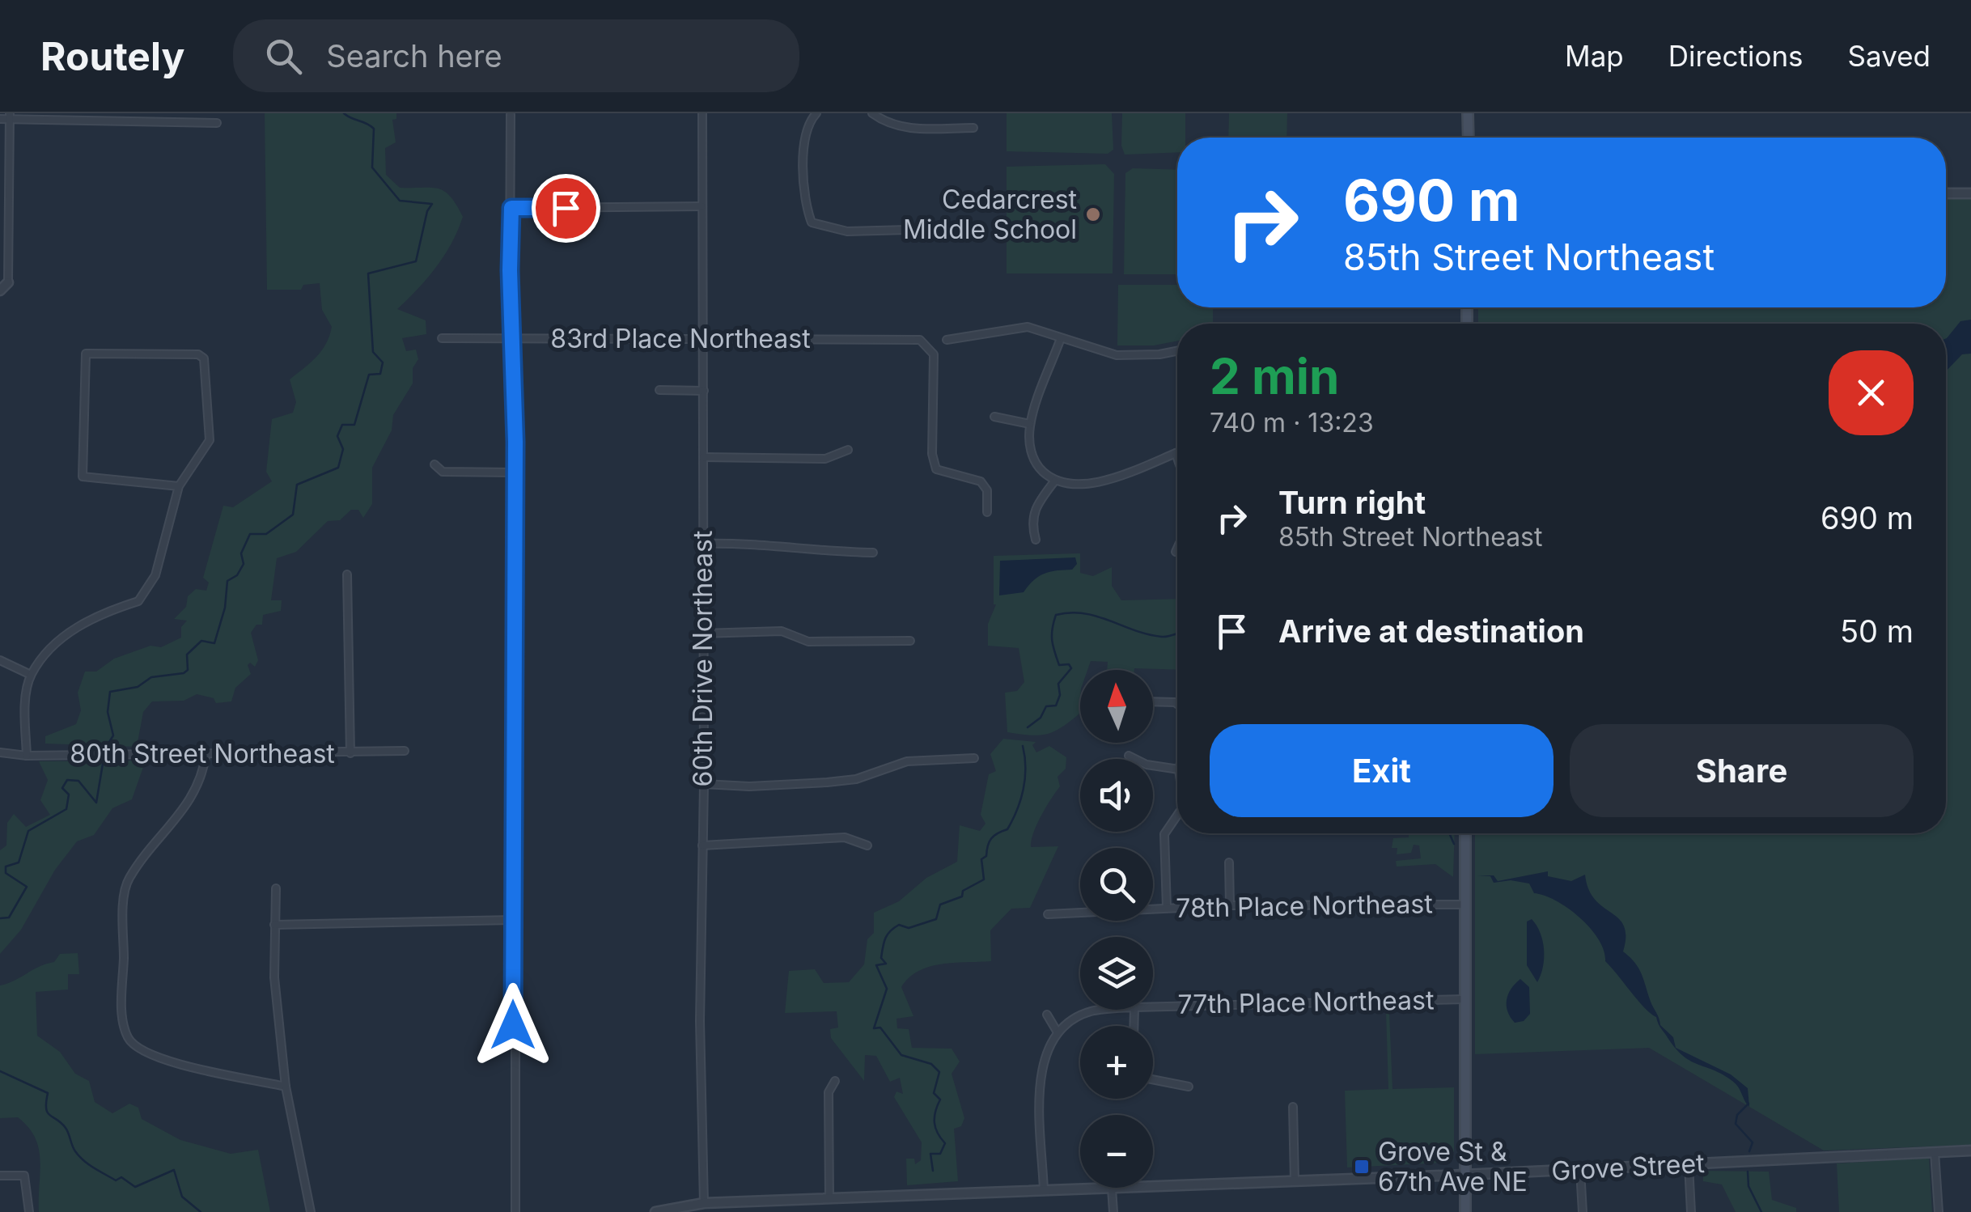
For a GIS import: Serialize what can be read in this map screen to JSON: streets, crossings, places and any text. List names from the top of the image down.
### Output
{
  "streets": {
    "street": [
      "83rd Place Northeast",
      "60th Drive Northeast",
      "80th Street Northeast",
      "78th Place Northeast",
      "77th Place Northeast",
      "Grove Street"
    ]
  },
  "crossings": [
    ["83rd Place Northeast", "60th Drive Northeast"],
    ["60th Drive Northeast", "Grove Street"]
  ],
  "places": {
    "other": ["Cedarcrest Middle School"],
    "transit": ["Grove St & 67th Ave NE"]
  },
  "north": "top",
  "page": {
    "header": "Routely",
    "search": "Search here",
    "nav": ["Map", "Directions", "Saved"],
    "turn": ["690 m", "85th Street Northeast"],
    "heading": ["2 min", "740 m · 13:23"],
    "list": [
      {
        "name": "Turn right",
        "note": "85th Street Northeast",
        "value": "690 m"
      },
      {
        "name": "Arrive at destination",
        "value": "50 m"
      }
    ],
    "map_buttons": ["+", "−"],
    "buttons": ["Exit", "Share"]
  }
}
